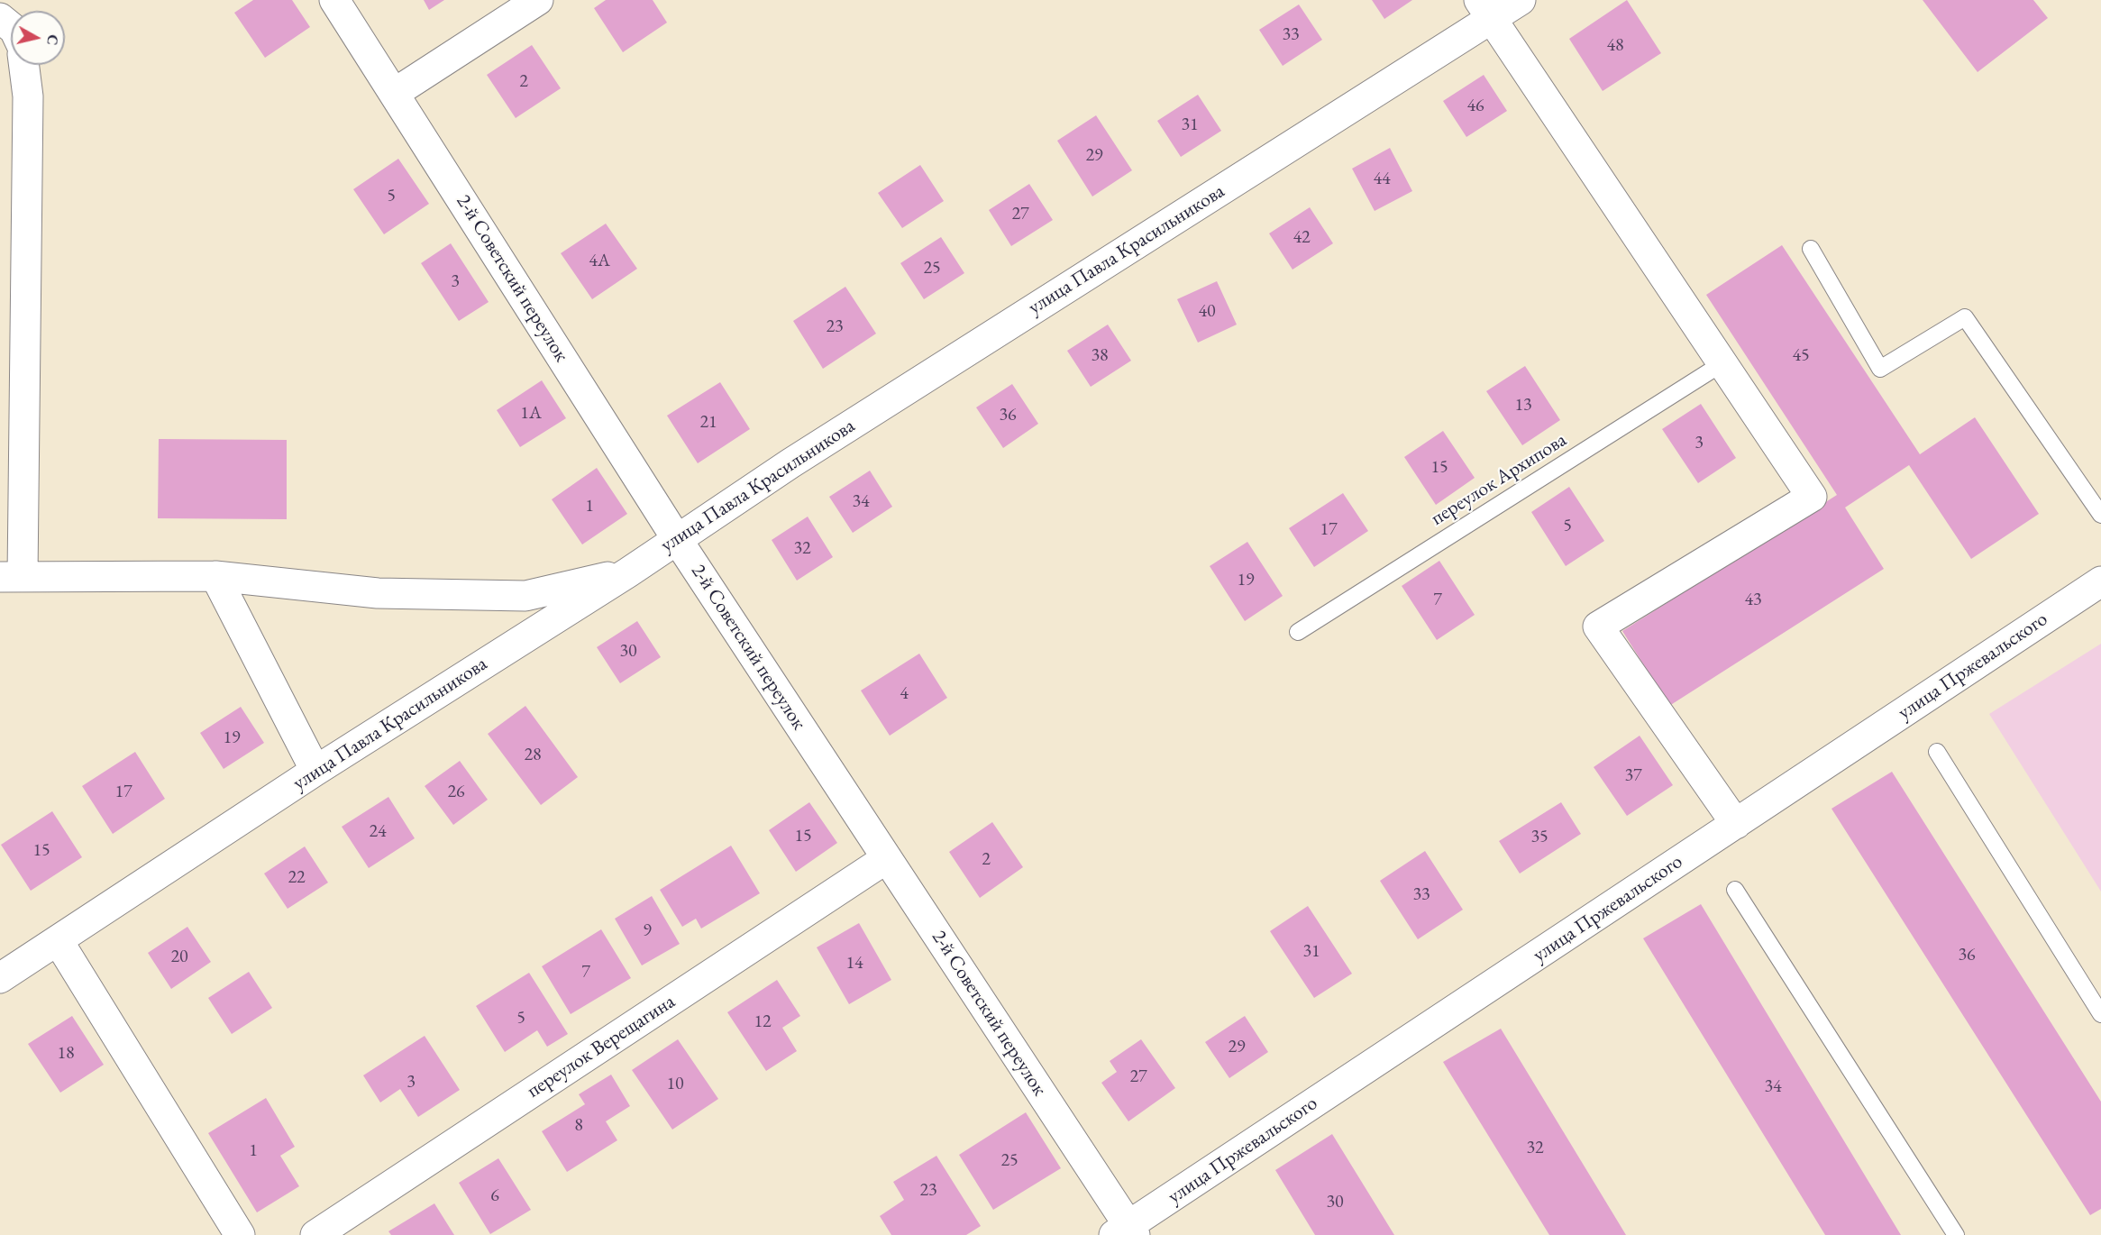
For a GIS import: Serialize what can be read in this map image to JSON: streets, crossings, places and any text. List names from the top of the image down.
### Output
{
  "streets": {
    "street": [
      "улица Павла Красильникова",
      "2-й Советский переулок",
      "улица Пржевальского",
      "переулок Верещагина"
    ],
    "lane": ["переулок Архипова"]
  },
  "crossings": [
    ["улица Павла Красильникова", "2-й Советский переулок"],
    ["2-й Советский переулок", "улица Пржевальского"],
    ["2-й Советский переулок", "переулок Верещагина"]
  ],
  "house_numbers": [
    "33",
    "48",
    "2",
    "46",
    "31",
    "29",
    "44",
    "5",
    "27",
    "42",
    "4А",
    "25",
    "3",
    "40",
    "23",
    "38",
    "45",
    "13",
    "1А",
    "36",
    "21",
    "3",
    "15",
    "34",
    "1",
    "5",
    "17",
    "32",
    "19",
    "7",
    "43",
    "30",
    "4",
    "19",
    "28",
    "37",
    "17",
    "26",
    "24",
    "15",
    "35",
    "15",
    "2",
    "22",
    "33",
    "9",
    "31",
    "36",
    "20",
    "14",
    "7",
    "5",
    "12",
    "29",
    "18",
    "27",
    "3",
    "10",
    "34",
    "8",
    "32",
    "1",
    "25",
    "23",
    "6",
    "30"
  ],
  "north": "right"
}
